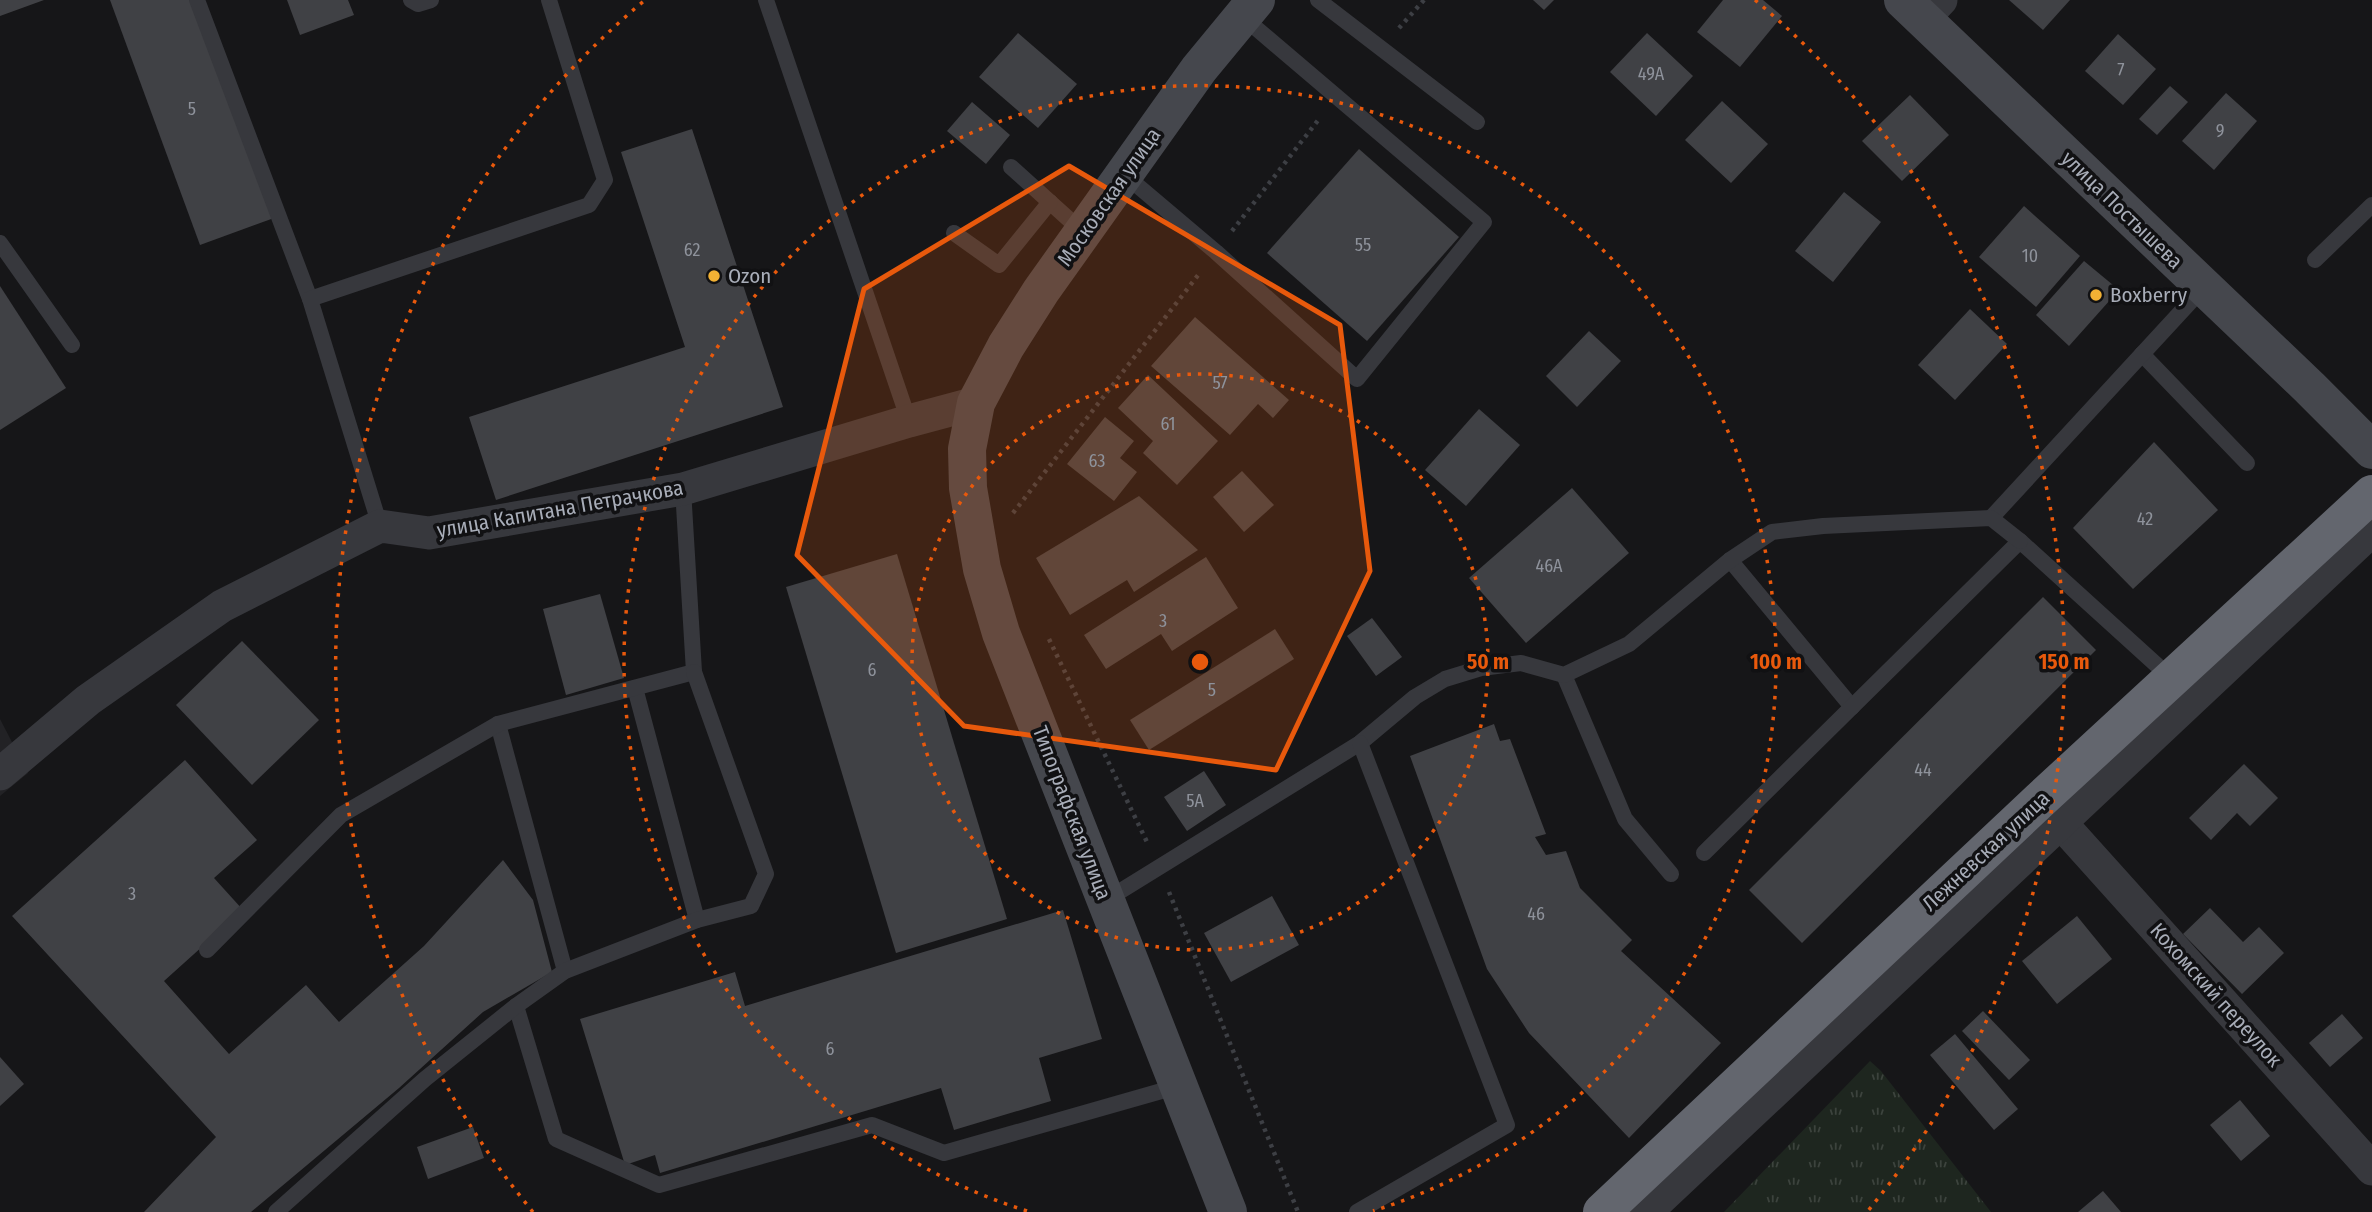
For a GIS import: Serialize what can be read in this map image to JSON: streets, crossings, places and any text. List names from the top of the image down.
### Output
{
  "streets": {
    "highway": ["Лежневская улица"],
    "street": [
      "Московская улица",
      "улица Постышева",
      "улица Капитана Петрачкова",
      "Типографская улица",
      "Кохомский переулок"
    ]
  },
  "crossings": [
    ["Московская улица", "улица Капитана Петрачкова"],
    ["Московская улица", "Типографская улица"],
    ["улица Капитана Петрачкова", "Типографская улица"],
    ["Лежневская улица", "Кохомский переулок"]
  ],
  "places": ["Ozon", "Boxberry"],
  "house_numbers": [
    "7",
    "49А",
    "5",
    "9",
    "55",
    "62",
    "10",
    "57",
    "61",
    "63",
    "42",
    "46А",
    "3",
    "6",
    "5",
    "44",
    "5А",
    "3",
    "46",
    "6"
  ],
  "rings": ["50 m", "100 m", "150 m"]
}
